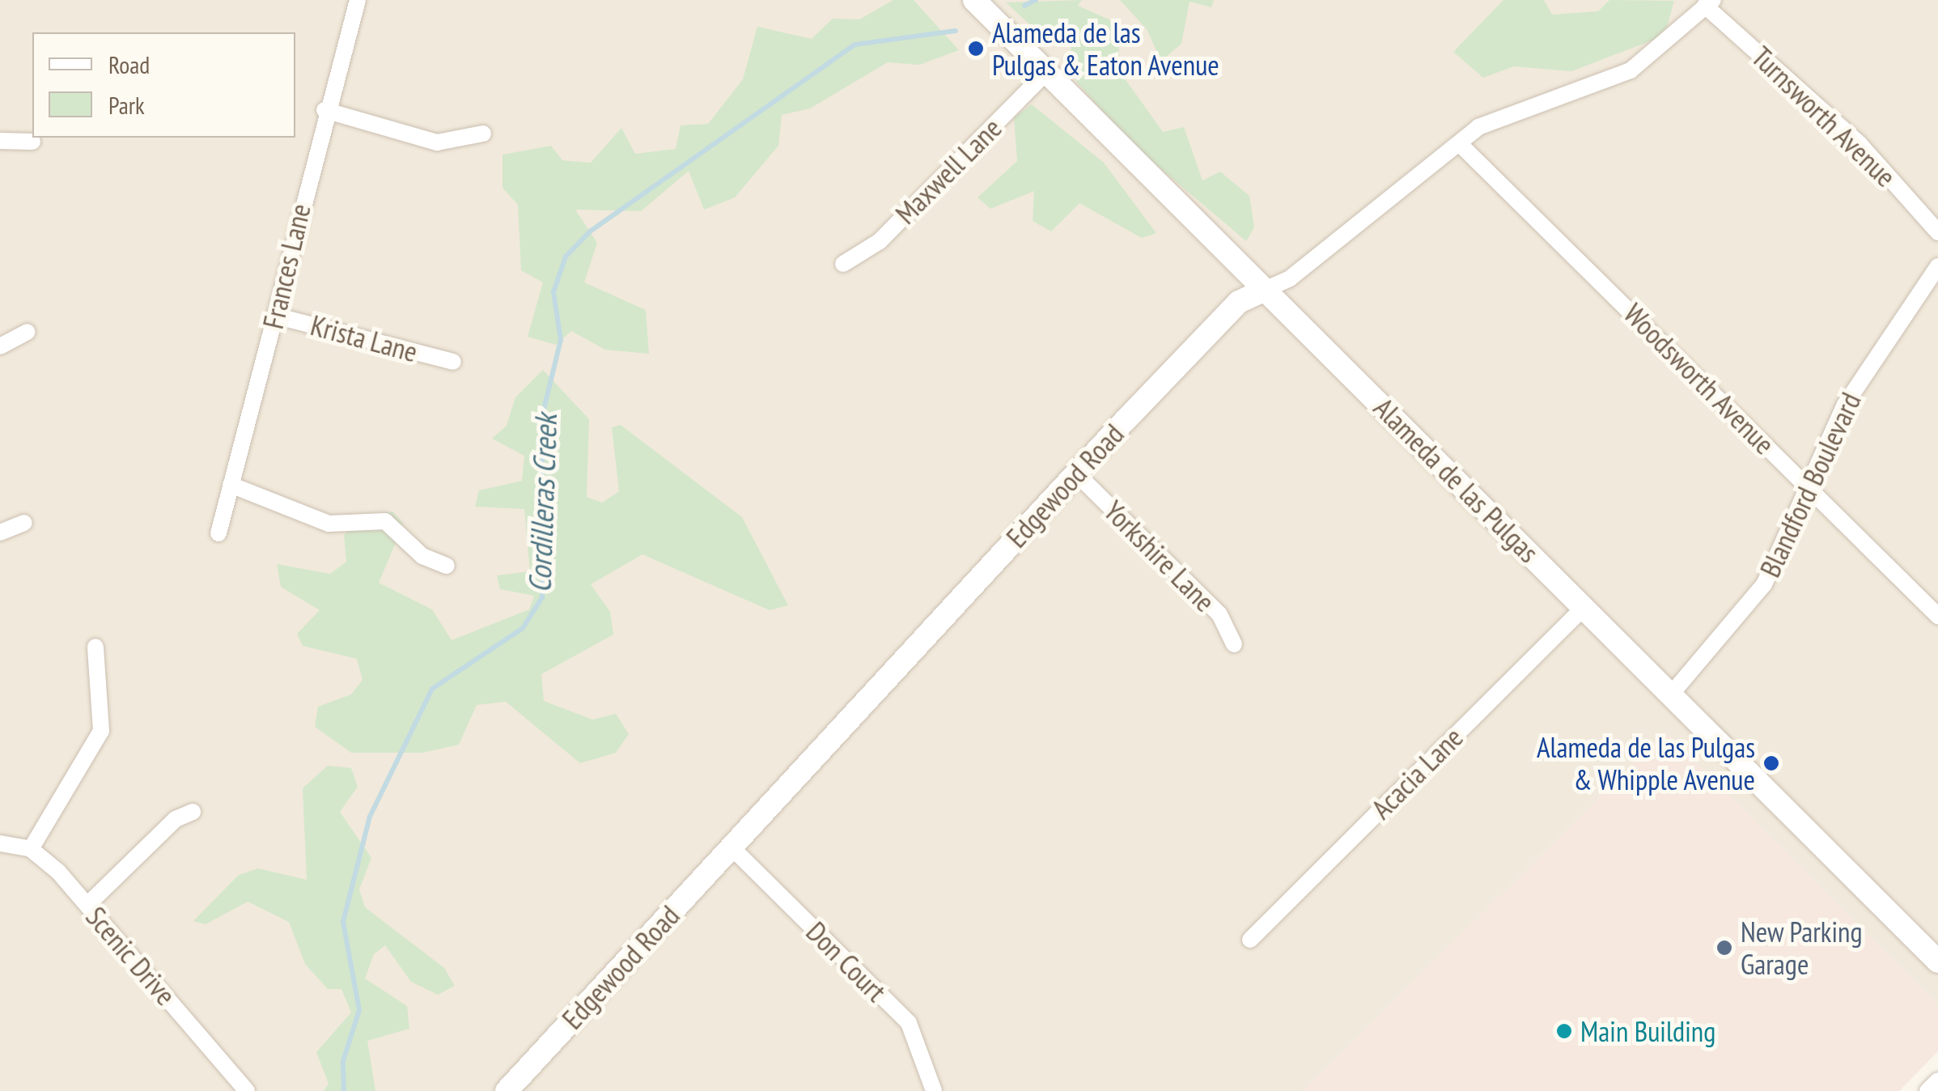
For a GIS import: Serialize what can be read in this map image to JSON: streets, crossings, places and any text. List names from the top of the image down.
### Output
{
  "streets": {
    "main road": ["Alameda de las Pulgas", "Edgewood Road"],
    "street": [
      "Turnsworth Avenue",
      "Maxwell Lane",
      "Frances Lane",
      "Krista Lane",
      "Woodsworth Avenue",
      "Blandford Boulevard",
      "Yorkshire Lane",
      "Acacia Lane",
      "Scenic Drive",
      "Don Court"
    ]
  },
  "crossings": [
    ["Turnsworth Avenue", "Edgewood Road"],
    ["Maxwell Lane", "Alameda de las Pulgas"],
    ["Frances Lane", "Krista Lane"],
    ["Woodsworth Avenue", "Blandford Boulevard"],
    ["Woodsworth Avenue", "Edgewood Road"],
    ["Alameda de las Pulgas", "Blandford Boulevard"],
    ["Alameda de las Pulgas", "Edgewood Road"],
    ["Alameda de las Pulgas", "Acacia Lane"],
    ["Edgewood Road", "Yorkshire Lane"],
    ["Edgewood Road", "Don Court"]
  ],
  "water": ["Cordilleras Creek"],
  "places": [
    "Alameda de las Pulgas & Eaton Avenue",
    "Alameda de las Pulgas & Whipple Avenue",
    "New Parking Garage",
    "Main Building"
  ],
  "legend": ["Road", "Park"]
}
